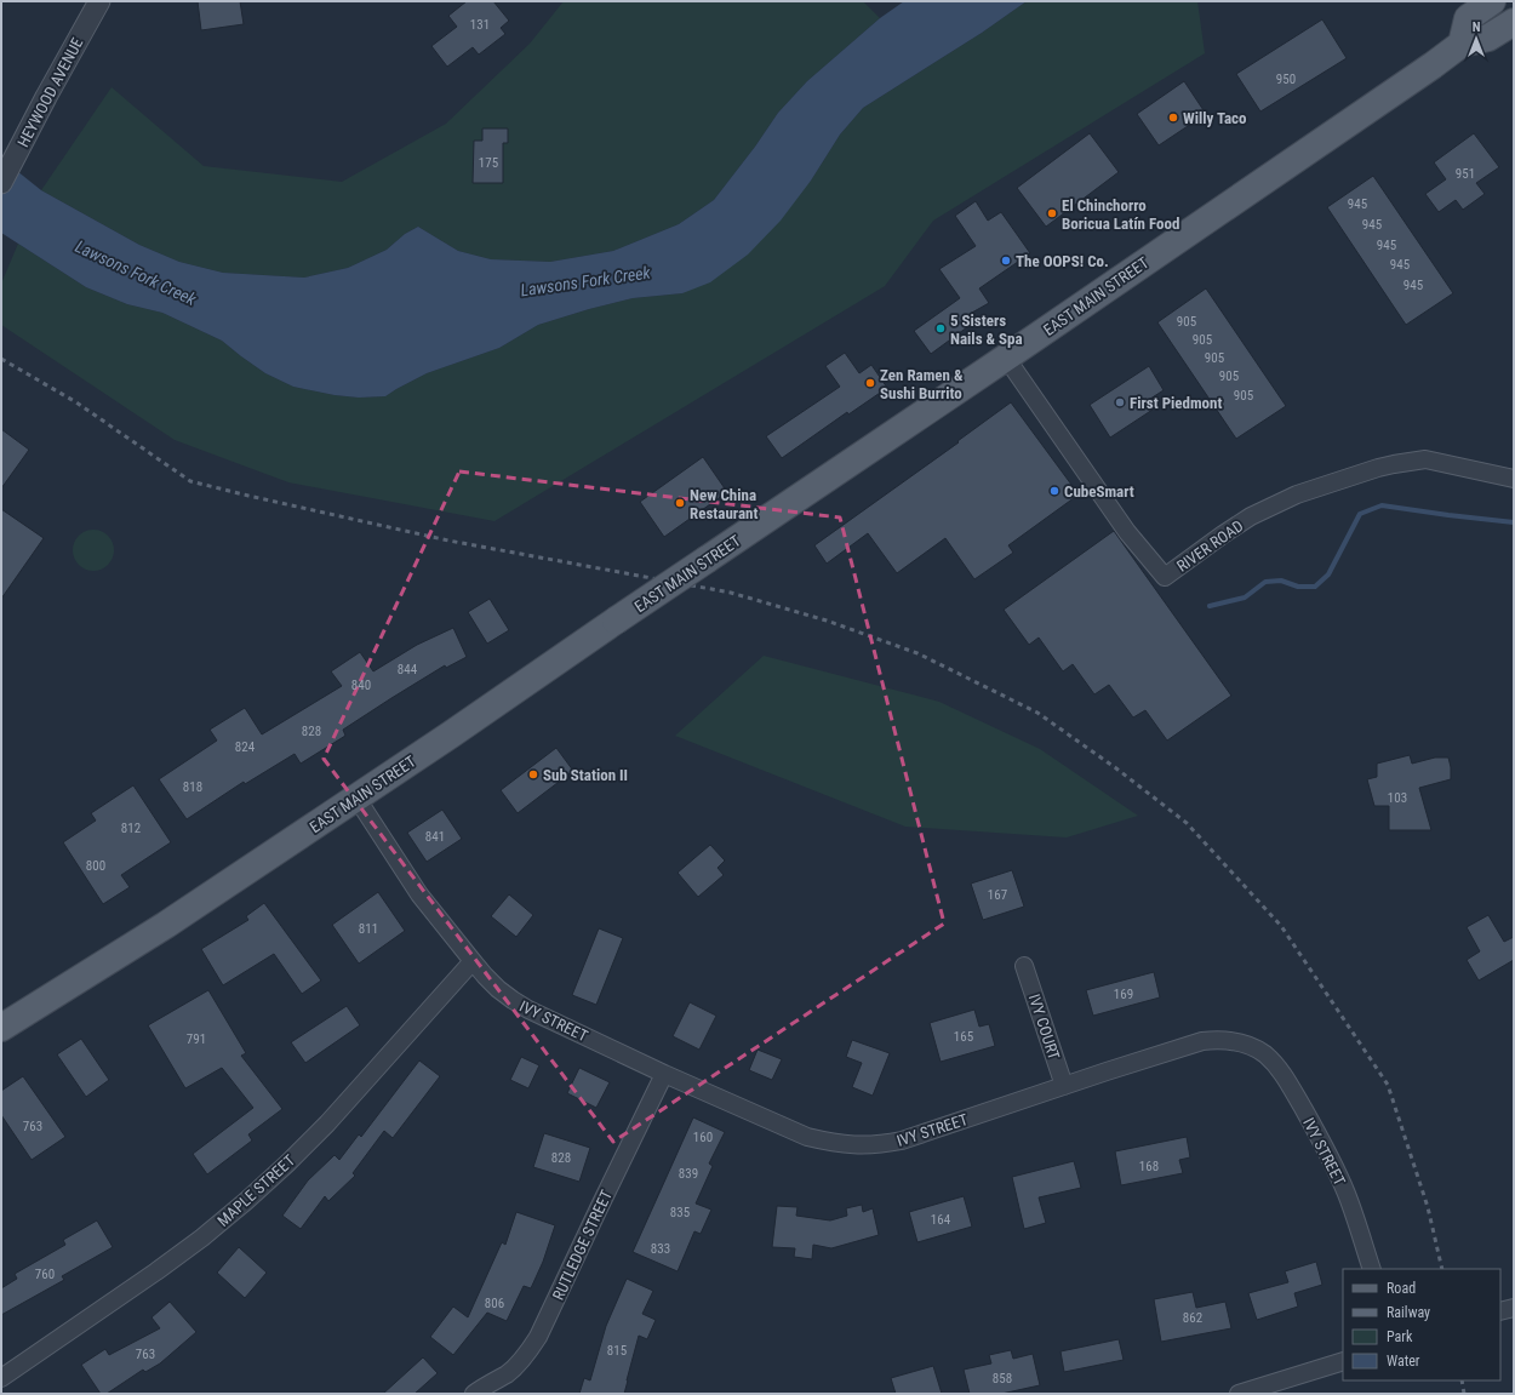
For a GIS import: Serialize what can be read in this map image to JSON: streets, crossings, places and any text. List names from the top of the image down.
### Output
{
  "streets": {
    "main road": ["EAST MAIN STREET"],
    "street": [
      "HEYWOOD AVENUE",
      "RIVER ROAD",
      "IVY STREET",
      "IVY COURT",
      "MAPLE STREET",
      "RUTLEDGE STREET"
    ]
  },
  "crossings": [
    ["EAST MAIN STREET", "RIVER ROAD"],
    ["EAST MAIN STREET", "IVY STREET"],
    ["IVY STREET", "IVY COURT"],
    ["IVY STREET", "MAPLE STREET"],
    ["IVY STREET", "RUTLEDGE STREET"]
  ],
  "water": ["Lawsons Fork Creek"],
  "places": [
    "Willy Taco",
    "El Chinchorro Boricua Latín Food",
    "The OOPS! Co.",
    "5 Sisters Nails & Spa",
    "Zen Ramen & Sushi Burrito",
    "First Piedmont",
    "CubeSmart",
    "New China Restaurant",
    "Sub Station II"
  ],
  "house_numbers": [
    "131",
    "950",
    "175",
    "951",
    "945",
    "945",
    "945",
    "945",
    "945",
    "905",
    "905",
    "905",
    "905",
    "905",
    "844",
    "840",
    "828",
    "824",
    "818",
    "103",
    "812",
    "841",
    "800",
    "167",
    "811",
    "169",
    "165",
    "791",
    "763",
    "160",
    "828",
    "168",
    "839",
    "835",
    "164",
    "833",
    "760",
    "806",
    "862",
    "815",
    "763",
    "858"
  ],
  "legend": [
    "Road",
    "Railway",
    "Park",
    "Water"
  ],
  "north": "top"
}
